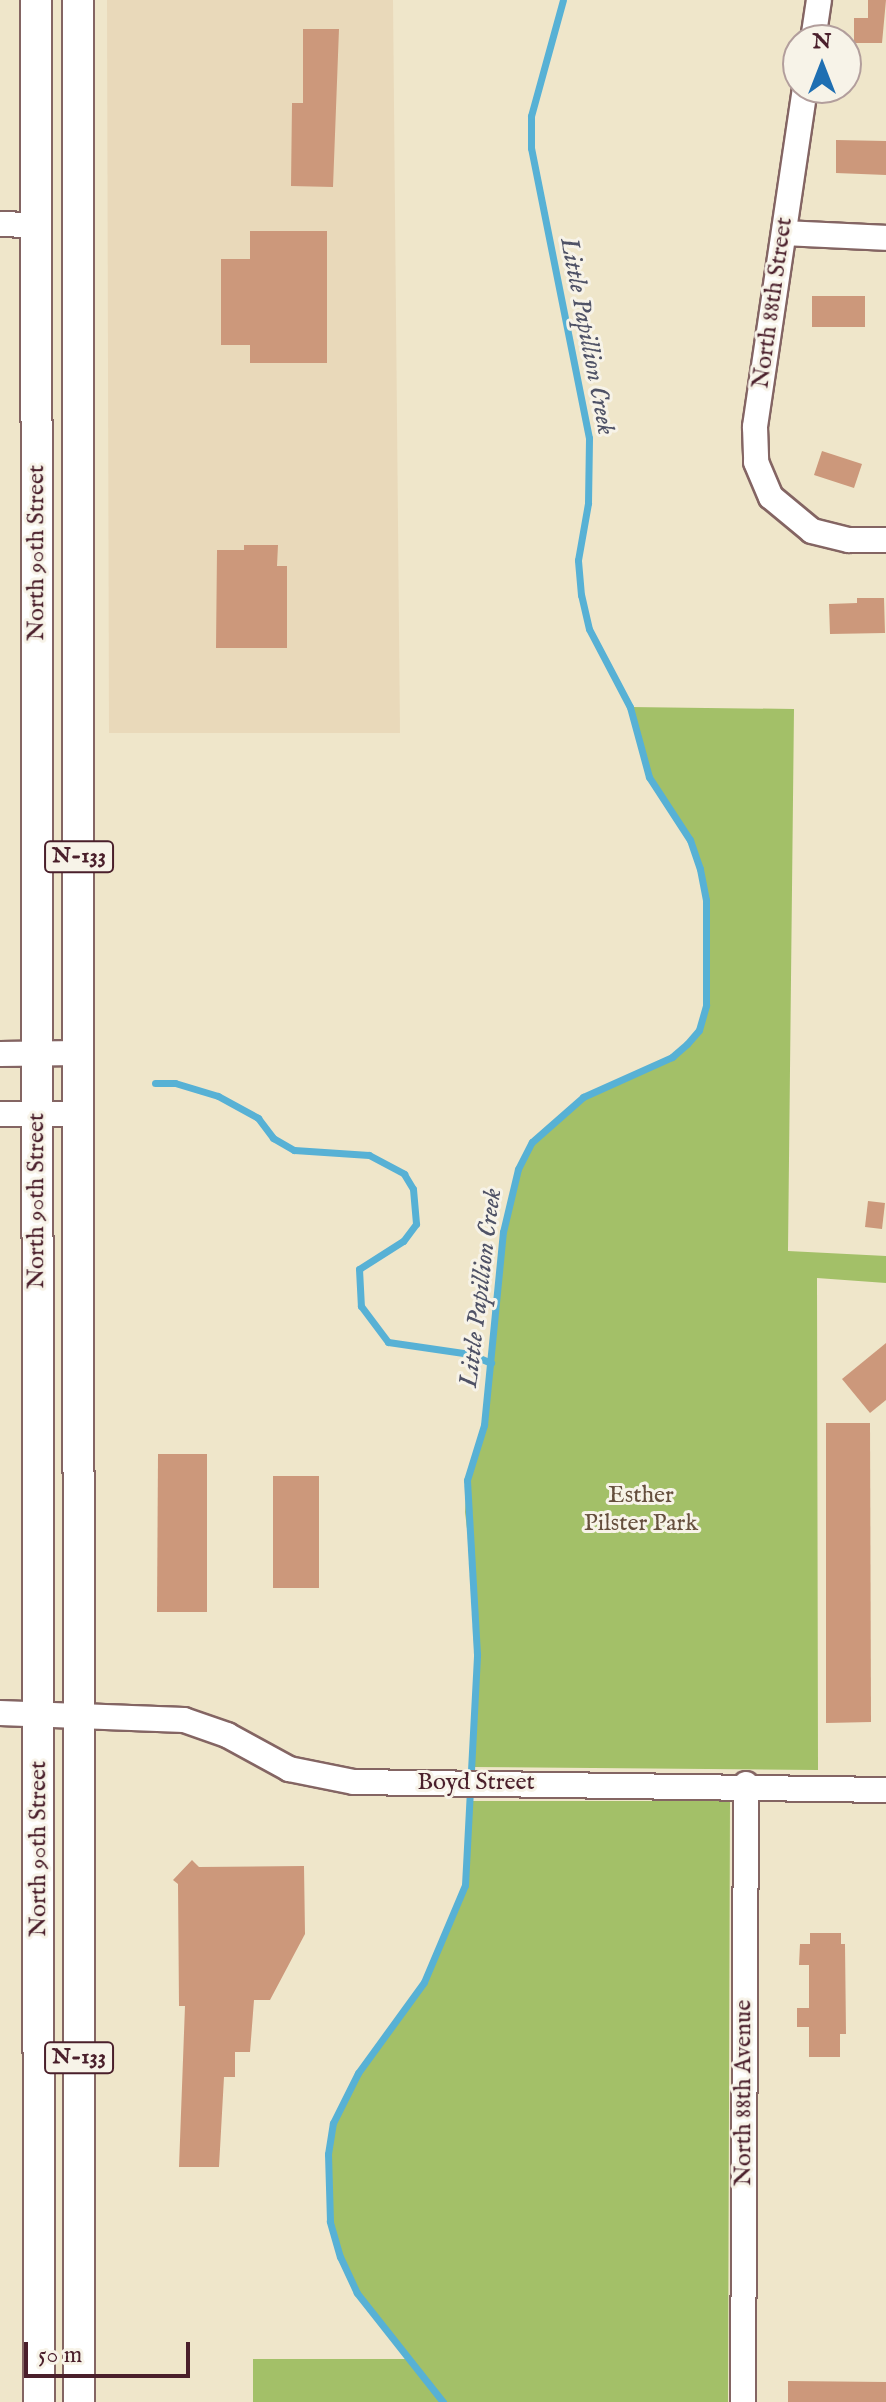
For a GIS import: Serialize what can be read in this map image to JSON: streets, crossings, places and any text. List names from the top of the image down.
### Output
{
  "streets": {
    "main road": ["North 90th Street", "N-133"],
    "street": ["North 88th Street", "Boyd Street", "North 88th Avenue"]
  },
  "crossings": [
    ["North 90th Street", "Boyd Street"],
    ["Boyd Street", "North 88th Avenue"]
  ],
  "water": ["Little Papillion Creek"],
  "parks": ["Esther Pilster Park"],
  "scale_bar": "50 m",
  "north": "top"
}
